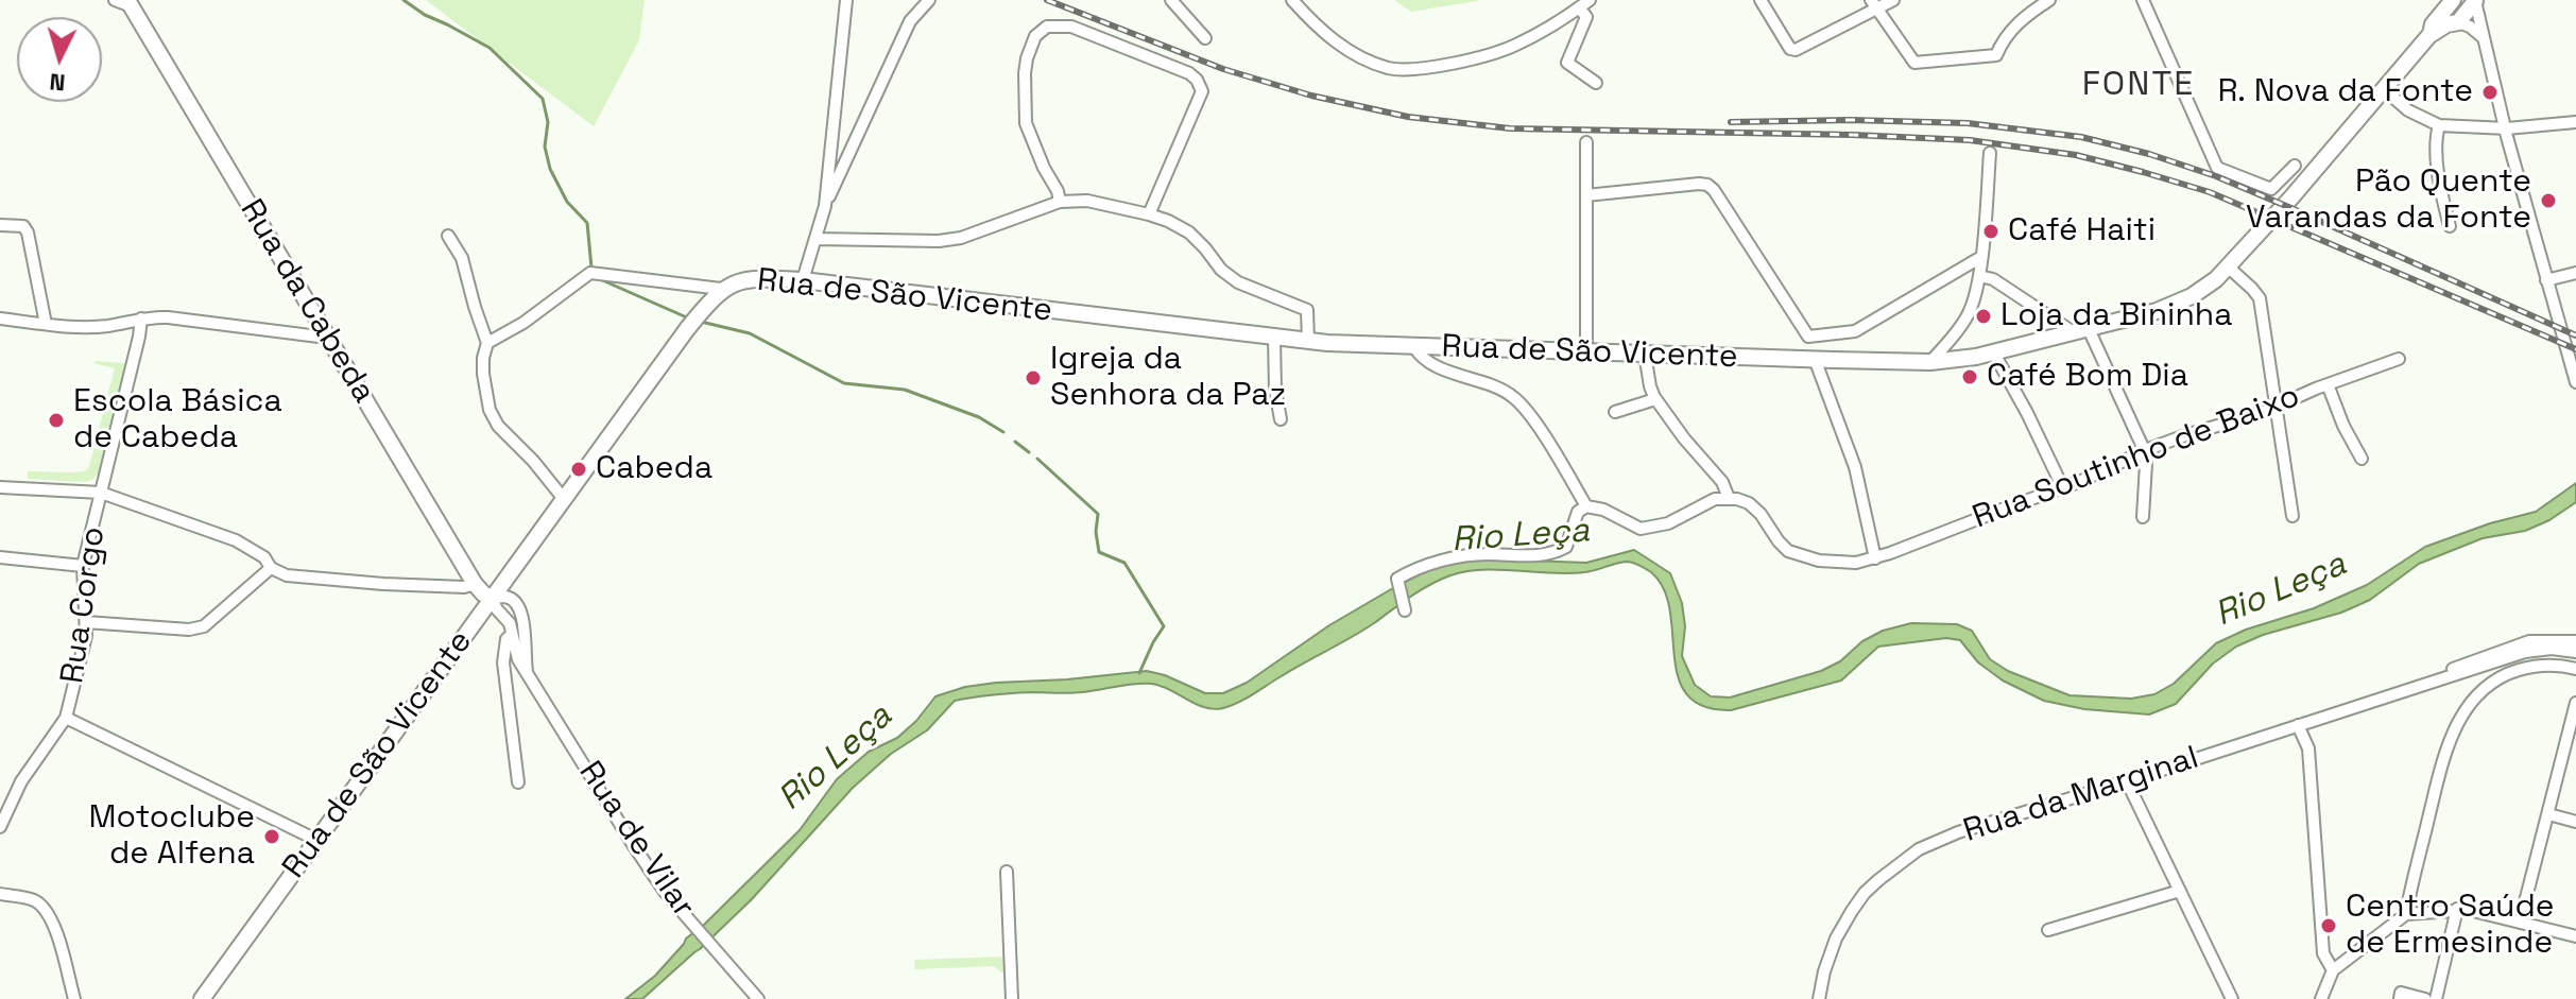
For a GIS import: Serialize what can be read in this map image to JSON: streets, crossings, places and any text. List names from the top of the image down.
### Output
{
  "streets": {
    "main road": ["Rua de São Vicente", "Rua da Cabeda"],
    "street": [
      "Rua Soutinho de Baixo",
      "Rua Corgo",
      "Rua da Marginal",
      "Rua de Vilar"
    ]
  },
  "crossings": [
    ["Rua de São Vicente", "Rua da Cabeda"],
    ["Rua de São Vicente", "Rua de Vilar"],
    ["Rua da Cabeda", "Rua de Vilar"]
  ],
  "districts": ["FONTE"],
  "water": ["Rio Leça"],
  "places": [
    "R. Nova da Fonte",
    "Pão Quente Varandas da Fonte",
    "Café Haiti",
    "Loja da Bininha",
    "Café Bom Dia",
    "Igreja da Senhora da Paz",
    "Escola Básica de Cabeda",
    "Cabeda",
    "Motoclube de Alfena",
    "Centro Saúde de Ermesinde"
  ],
  "north": "bottom"
}
